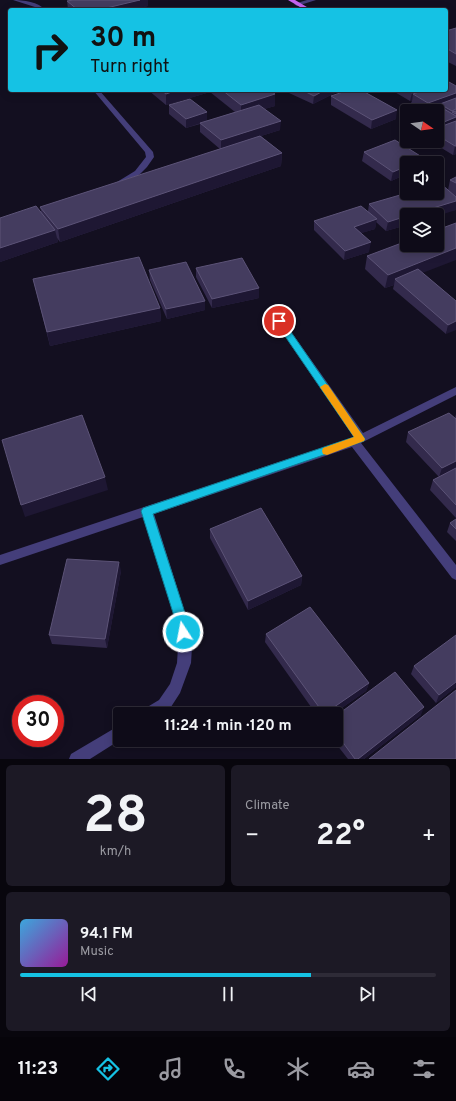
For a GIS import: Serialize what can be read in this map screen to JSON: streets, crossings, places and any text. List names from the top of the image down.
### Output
{
  "north": "right",
  "page": {
    "turn": ["30 m", "Turn right"],
    "limit": "30",
    "trip": "11:24 · 1 min · 120 m",
    "tile": [
      ["28", "km/h"],
      "Climate"
    ],
    "heat": ["−", "22°", "+"],
    "song": ["94.1 FM", "Music"],
    "tabs": "11:23"
  }
}
